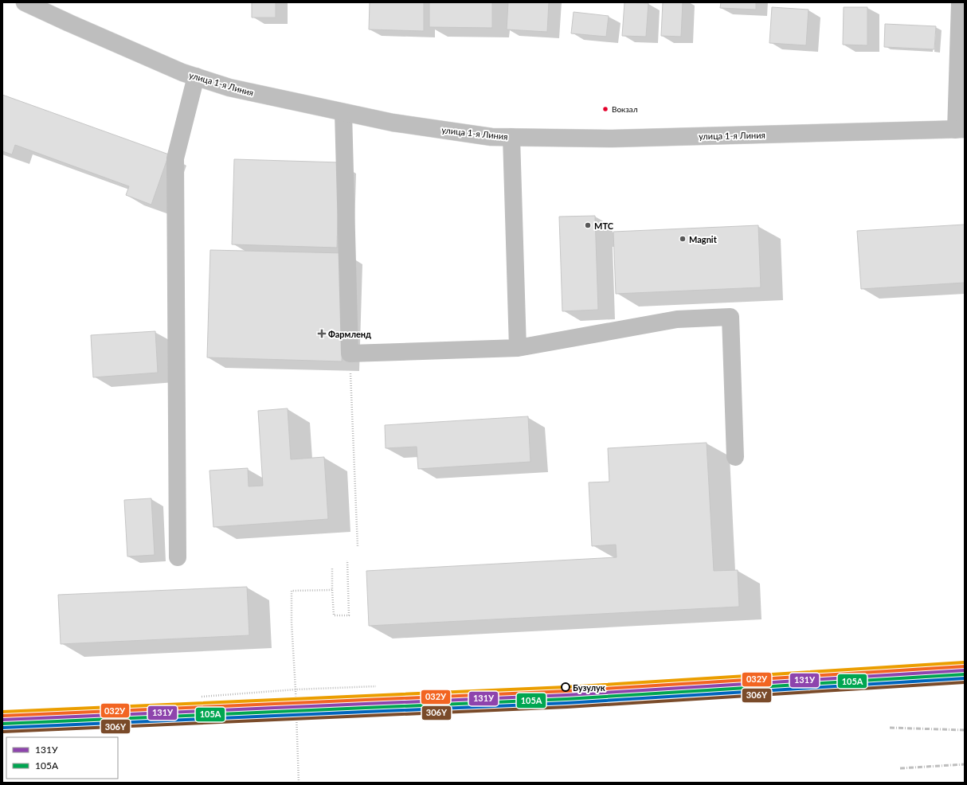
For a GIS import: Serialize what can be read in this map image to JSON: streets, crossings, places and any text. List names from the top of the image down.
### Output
{
  "streets": {
    "main road": ["улица 1-я Линия"]
  },
  "places": {
    "other": [
      "Вокзал",
      "МТС",
      "Magnit",
      "Бузулук"
    ],
    "health": ["Фармленд"]
  },
  "lines": [
    "transit line 032У",
    "transit line 131У",
    "transit line 105А",
    "transit line 306Y"
  ],
  "legend": ["131У", "105А"]
}
